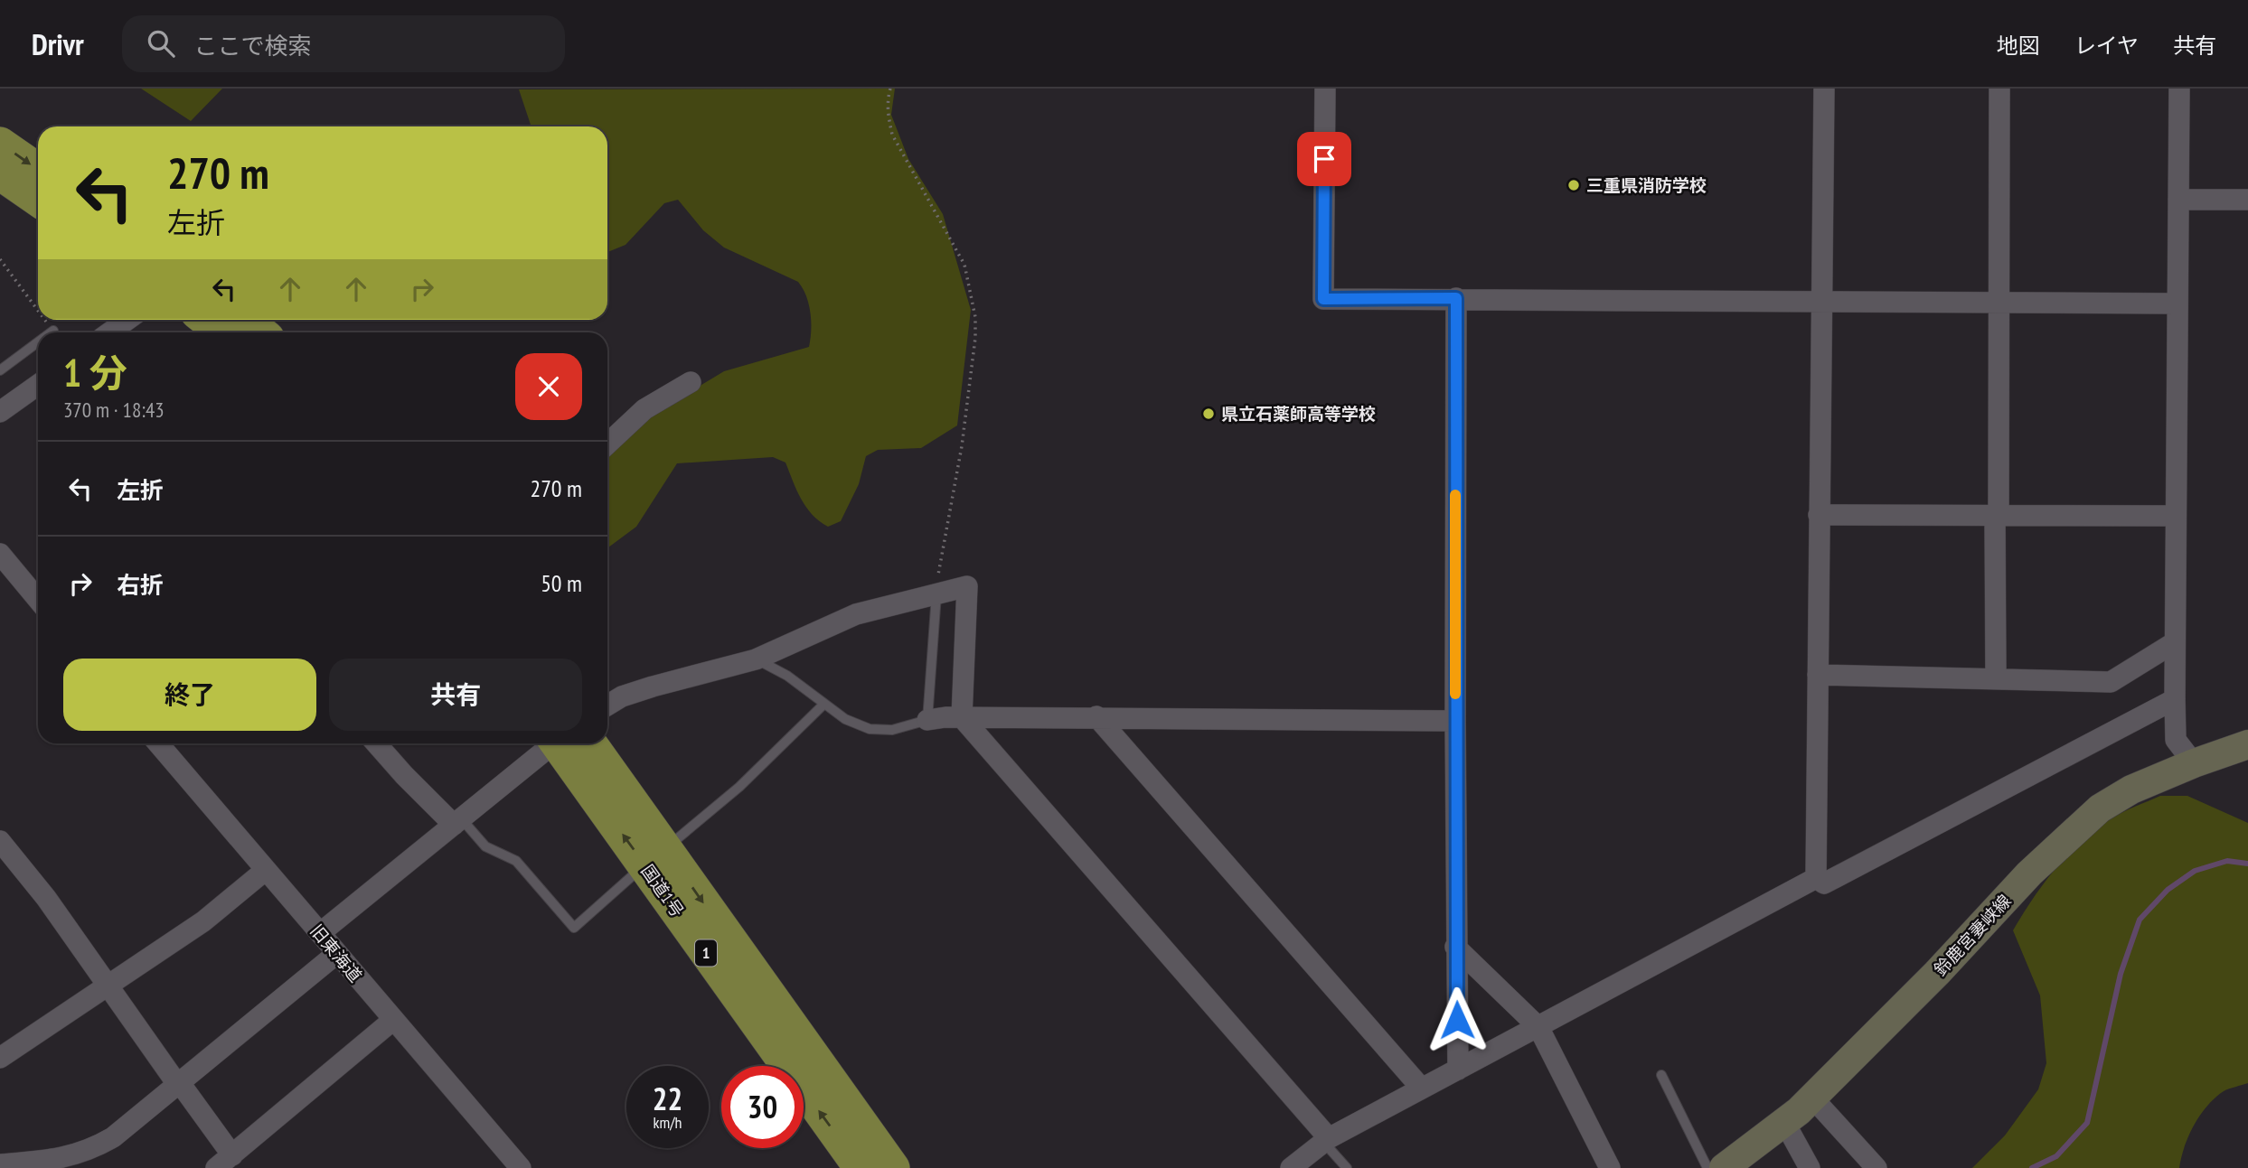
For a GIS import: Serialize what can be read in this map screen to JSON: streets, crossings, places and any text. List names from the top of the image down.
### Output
{
  "streets": {
    "highway": ["国道1号", "1"],
    "main road": ["鈴鹿宮妻峡線"],
    "street": ["旧東海道"]
  },
  "places": ["三重県消防学校", "県立石薬師高等学校"],
  "page": {
    "header": "Drivr",
    "search": "ここで検索",
    "nav": ["地図", "レイヤ", "共有"],
    "turn": ["270 m", "左折"],
    "heading": ["1 分", "370 m · 18:43"],
    "list": [
      {
        "name": "左折",
        "value": "270 m"
      },
      {
        "name": "右折",
        "value": "50 m"
      }
    ],
    "buttons": ["終了", "共有"],
    "speed": "22 km/h",
    "limit": "30"
  }
}
